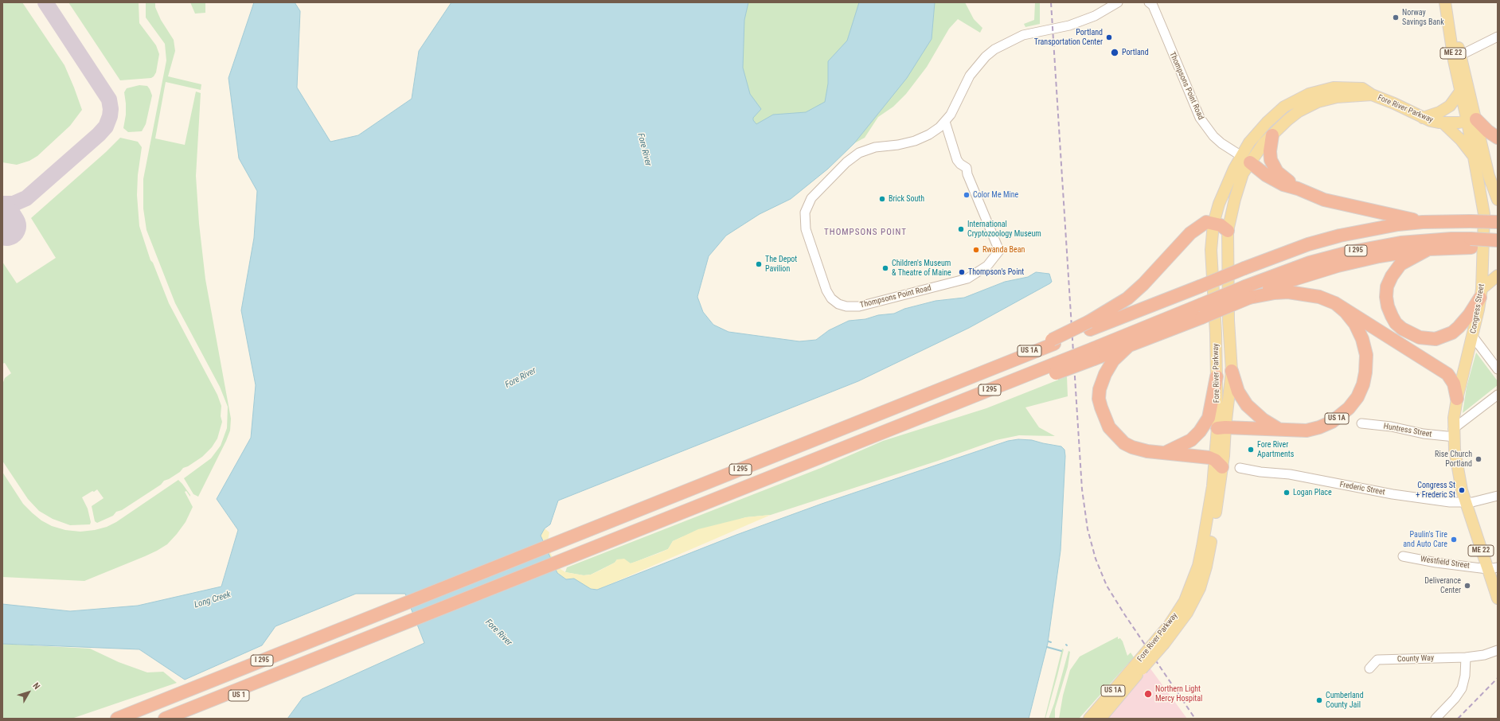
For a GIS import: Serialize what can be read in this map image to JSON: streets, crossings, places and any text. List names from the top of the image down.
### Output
{
  "streets": {
    "highway": ["I 295", "US 1A", "US 1"],
    "main road": ["ME 22", "Fore River Parkway", "Congress Street"],
    "street": [
      "Thompsons Point Road",
      "Huntress Street",
      "Frederic Street",
      "Westfield Street",
      "County Way"
    ]
  },
  "crossings": [
    ["Thompsons Point Road", "Fore River Parkway"],
    ["Fore River Parkway", "Congress Street"],
    ["Fore River Parkway", "US 1A"],
    ["I 295", "US 1A"],
    ["I 295", "US 1"],
    ["Congress Street", "Huntress Street"],
    ["Congress Street", "Frederic Street"],
    ["Congress Street", "Westfield Street"]
  ],
  "districts": ["THOMPSONS POINT"],
  "water": ["Fore River", "Long Creek"],
  "places": [
    "Norway Savings Bank",
    "Portland Transportation Center",
    "Portland",
    "Color Me Mine",
    "Brick South",
    "International Cryptozoology Museum",
    "Rwanda Bean",
    "The Depot Pavilion",
    "Children's Museum & Theatre of Maine",
    "Thompson's Point",
    "Fore River Apartments",
    "Rise Church Portland",
    "Congress St + Frederic St",
    "Logan Place",
    "Paulin's Tire and Auto Care",
    "Deliverance Center",
    "Northern Light Mercy Hospital",
    "Cumberland County Jail"
  ],
  "north": "top right"
}
